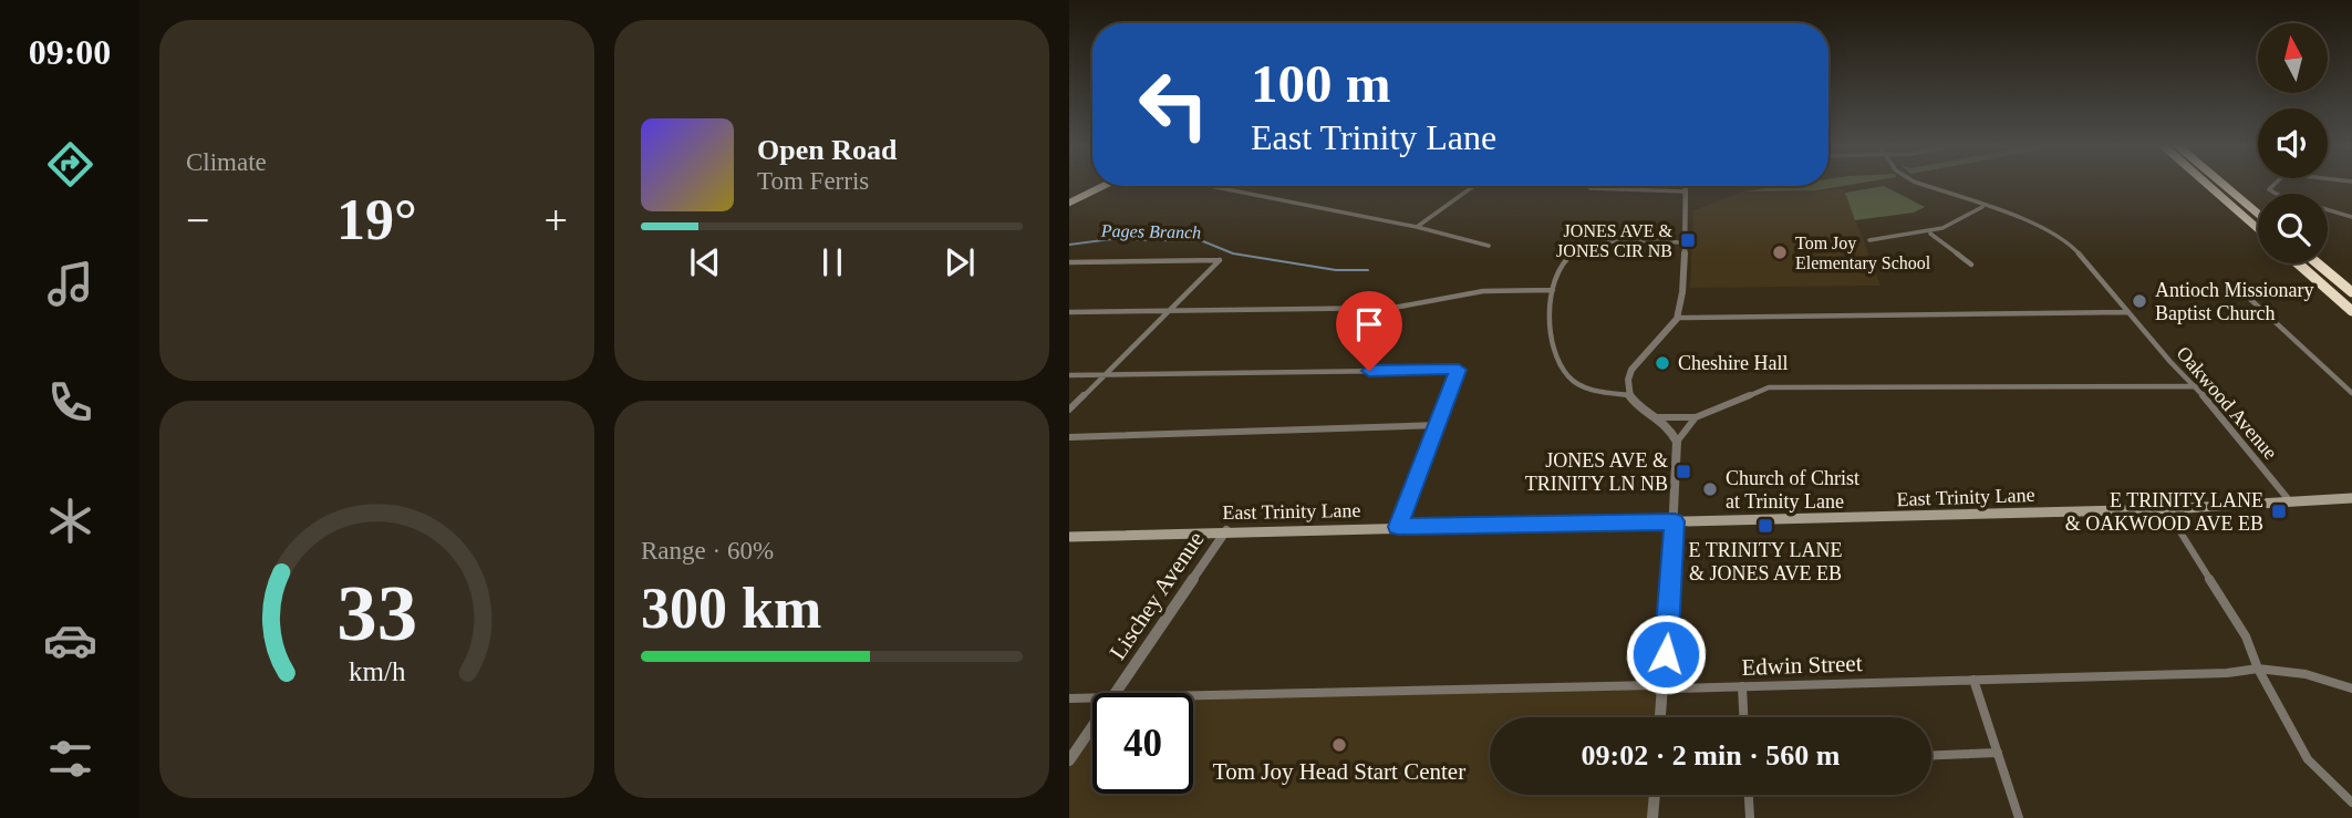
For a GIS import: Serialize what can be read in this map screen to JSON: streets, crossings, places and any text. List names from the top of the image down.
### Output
{
  "streets": {
    "main road": ["East Trinity Lane"],
    "street": ["Oakwood Avenue", "Lischey Avenue", "Edwin Street"]
  },
  "crossings": [
    ["Oakwood Avenue", "East Trinity Lane"],
    ["East Trinity Lane", "Lischey Avenue"]
  ],
  "water": ["Pages Branch"],
  "places": {
    "transit": [
      "JONES AVE & JONES CIR NB",
      "JONES AVE & TRINITY LN NB",
      "E TRINITY LANE & OAKWOOD AVE EB",
      "E TRINITY LANE & JONES AVE EB"
    ],
    "other": [
      "Tom Joy Elementary School",
      "Antioch Missionary Baptist Church",
      "Cheshire Hall",
      "Church of Christ at Trinity Lane",
      "Tom Joy Head Start Center"
    ]
  },
  "north": "top",
  "page": {
    "tabs": "09:00",
    "tile": [
      "Climate",
      ["Range · 60%", "300 km"]
    ],
    "turn": ["100 m", "East Trinity Lane"],
    "song": ["Open Road", "Tom Ferris"],
    "heat": ["−", "19°", "+"],
    "limit": "40",
    "trip": "09:02 · 2 min · 560 m",
    "gauge": ["33", "km/h"]
  }
}
